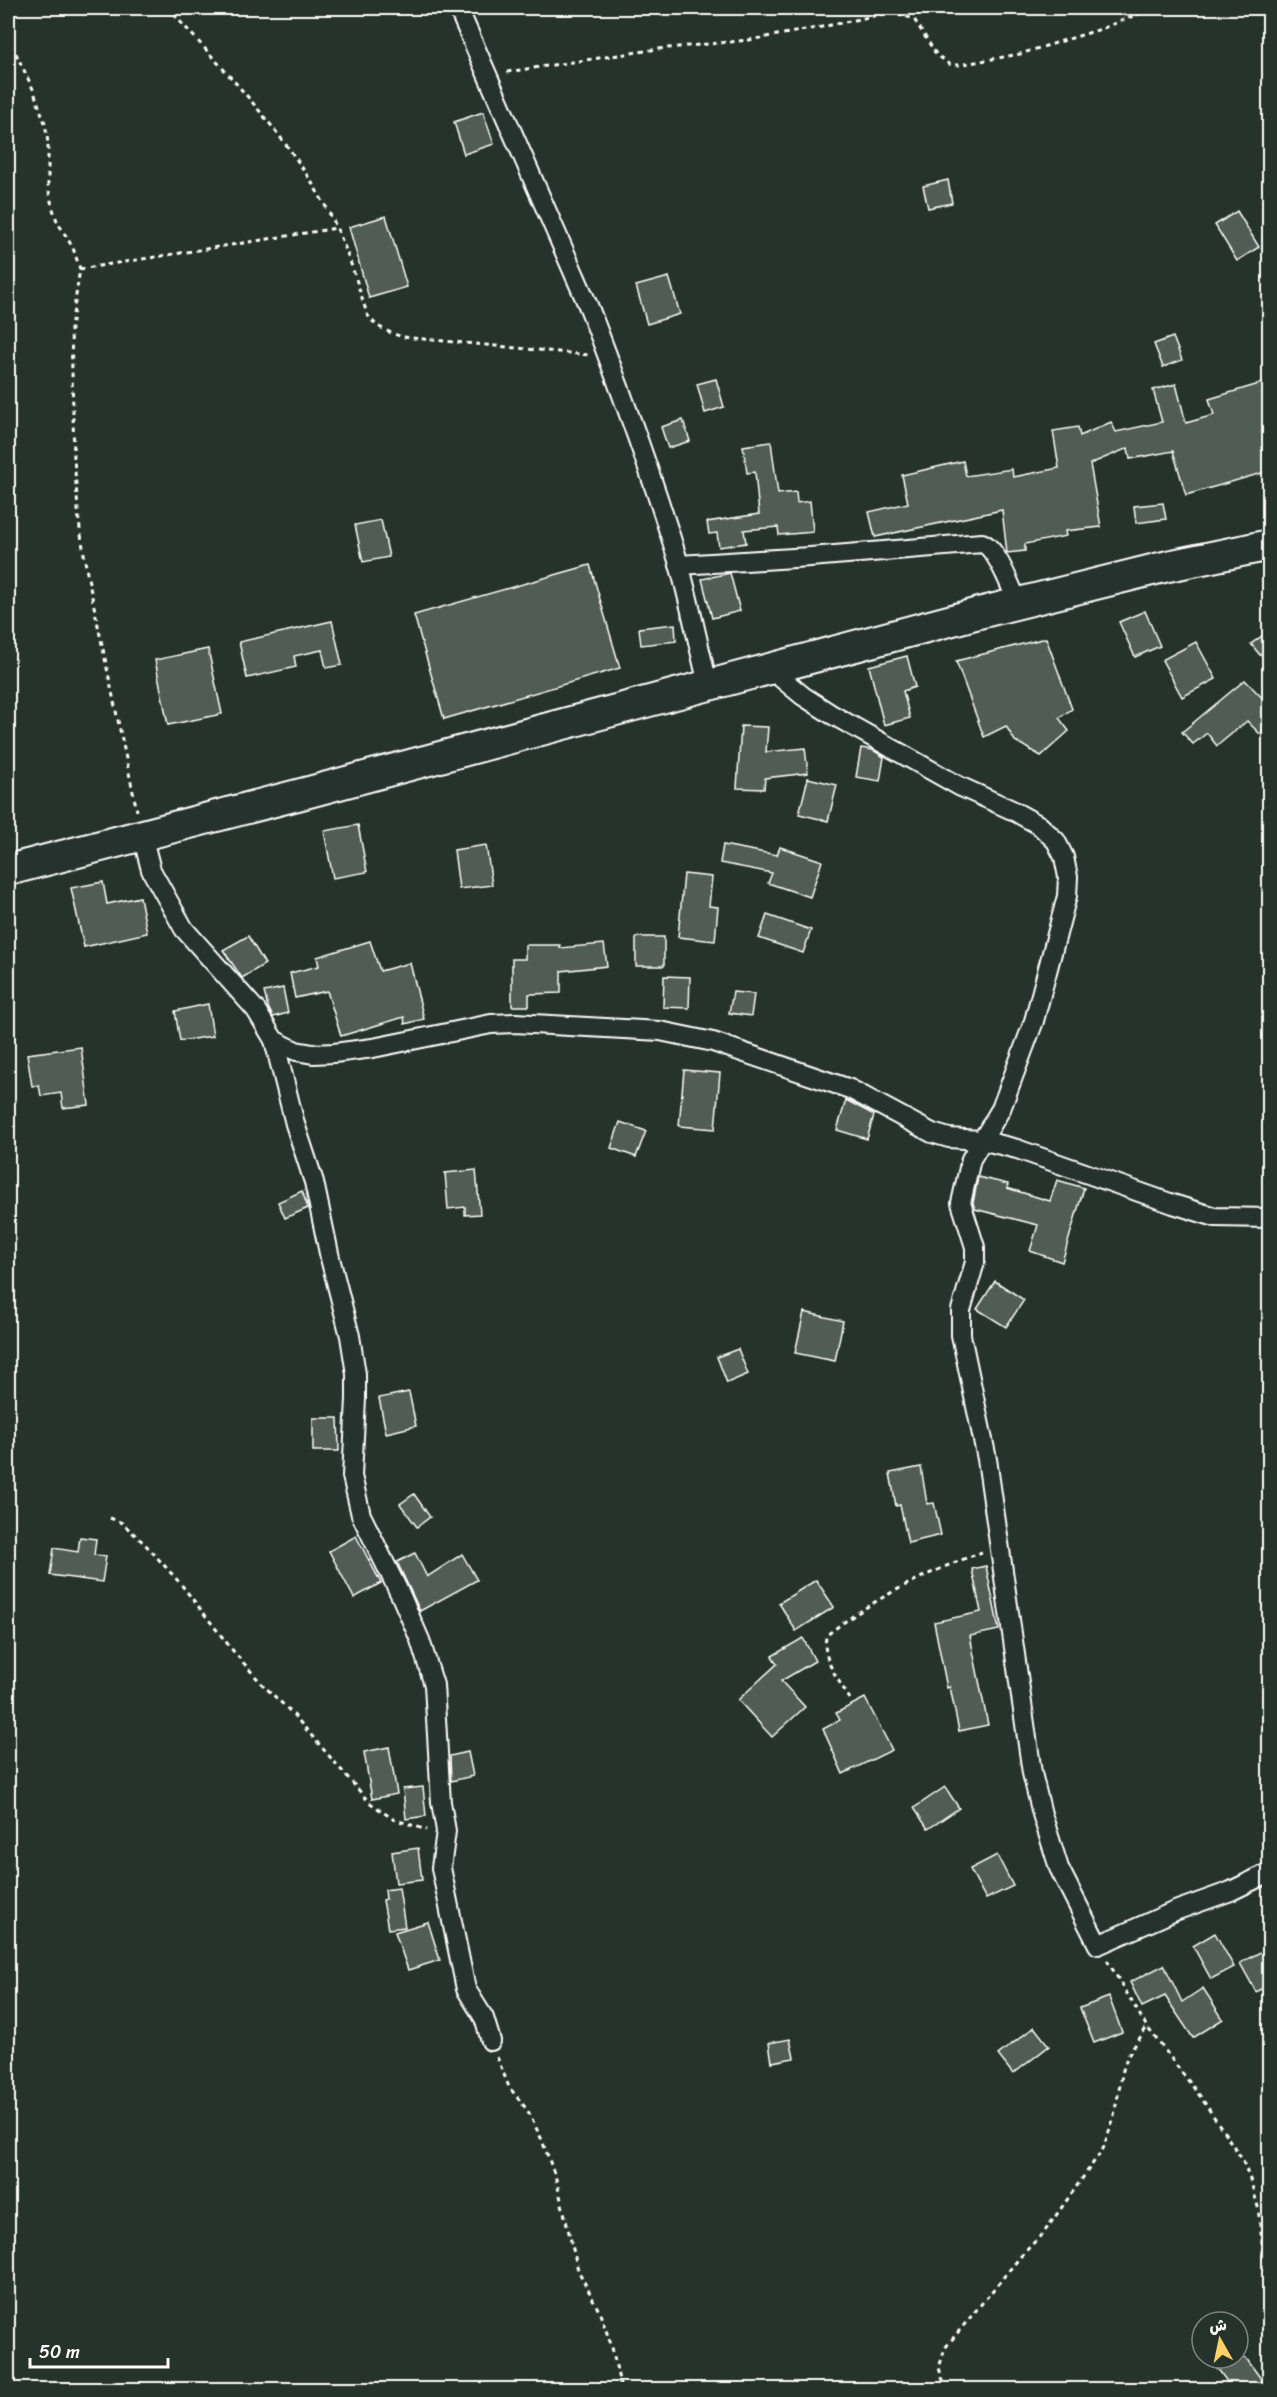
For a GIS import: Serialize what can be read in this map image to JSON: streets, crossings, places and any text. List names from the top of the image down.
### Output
{
  "scale_bar": "50 m",
  "north": "top"
}
